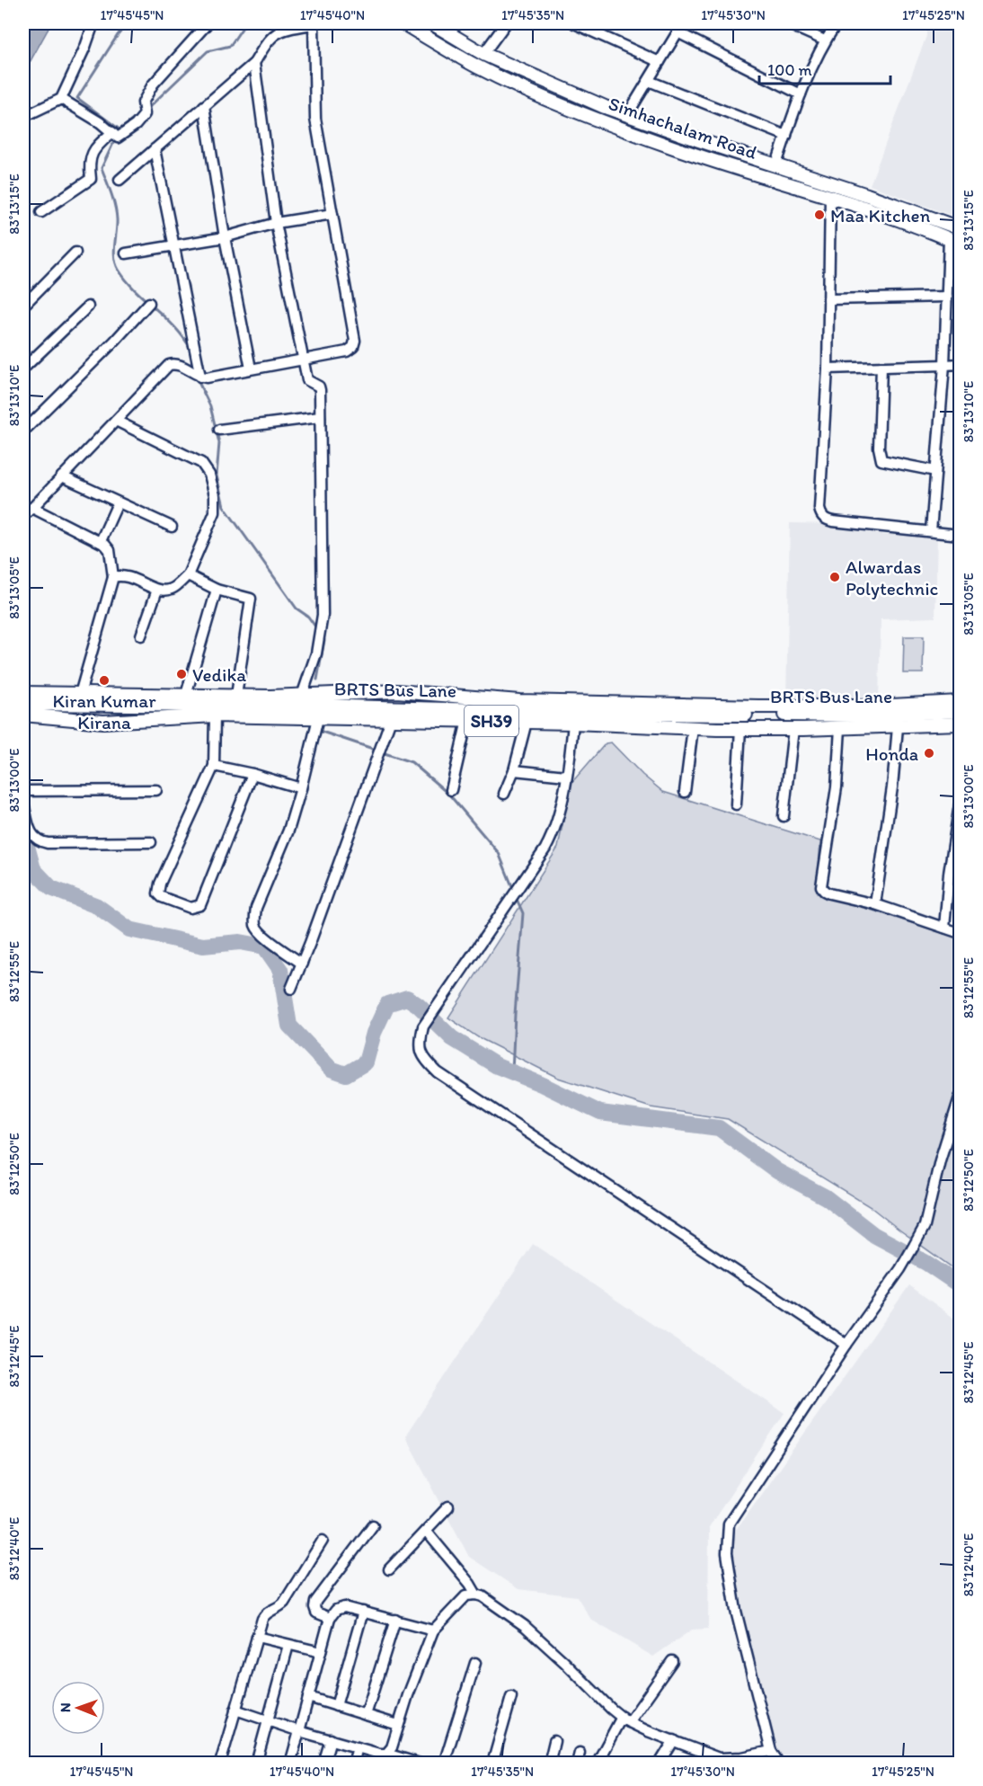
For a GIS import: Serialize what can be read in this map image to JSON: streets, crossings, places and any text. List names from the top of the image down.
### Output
{
  "streets": {
    "main road": ["Simhachalam Road", "BRTS Bus Lane", "SH39"]
  },
  "places": [
    "Maa Kitchen",
    "Alwardas Polytechnic",
    "Vedika",
    "Kiran Kumar Kirana",
    "Honda"
  ],
  "scale_bar": "100 m",
  "north": "left",
  "coordinates": [
    "17°45'45\"N",
    "17°45'40\"N",
    "17°45'35\"N",
    "17°45'30\"N",
    "17°45'25\"N",
    "83°13'15\"E",
    "83°13'10\"E",
    "83°13'05\"E",
    "83°13'00\"E",
    "83°12'55\"E",
    "83°12'50\"E",
    "83°12'45\"E",
    "83°12'40\"E"
  ]
}
